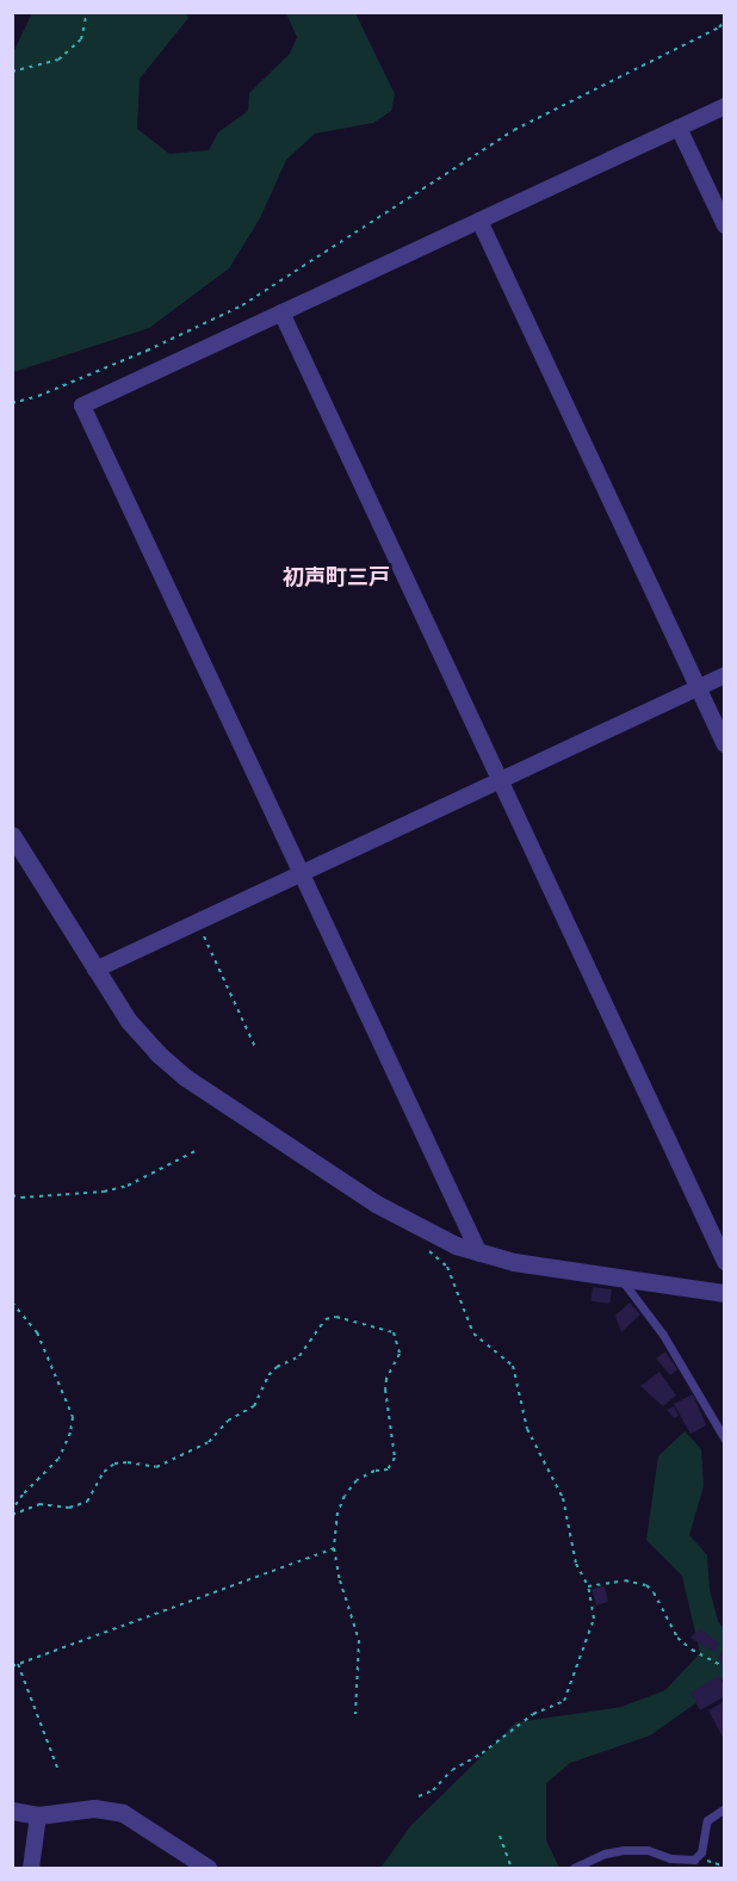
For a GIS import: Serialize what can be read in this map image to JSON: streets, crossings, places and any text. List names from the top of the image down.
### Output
{
  "districts": ["初声町三戸"]
}
